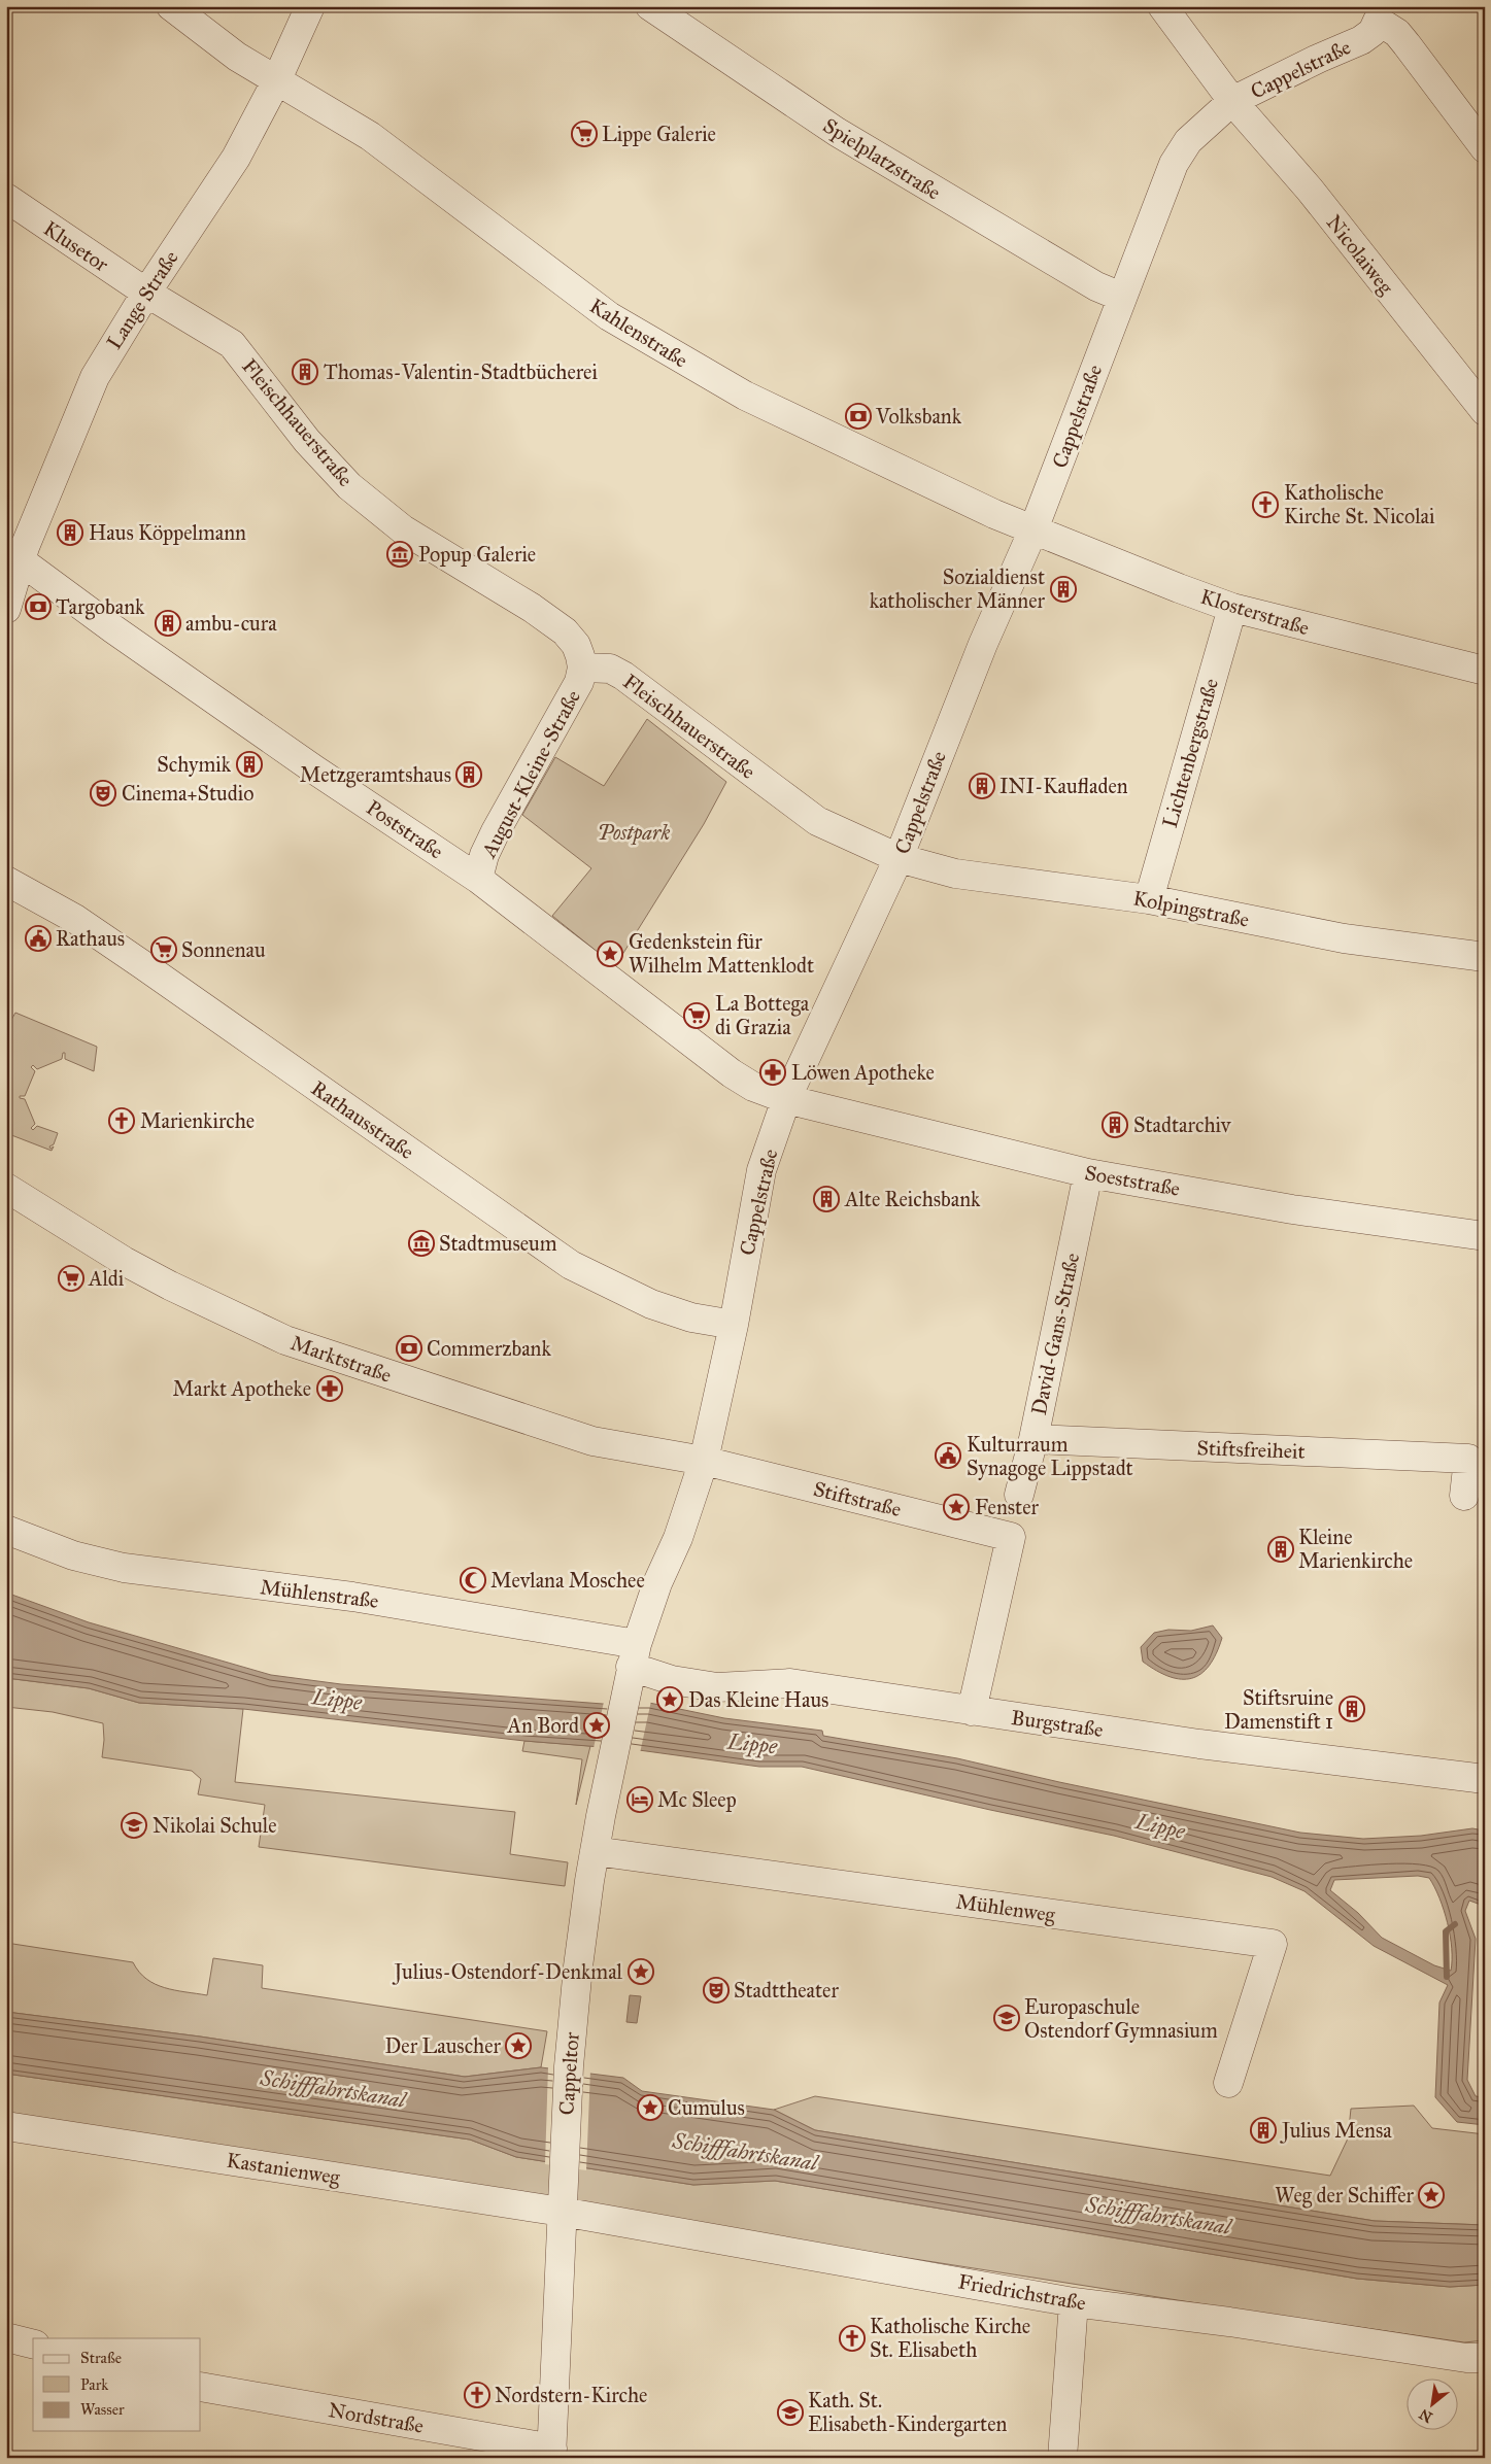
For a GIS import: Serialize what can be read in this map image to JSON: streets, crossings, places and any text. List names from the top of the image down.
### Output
{
  "streets": {
    "street": [
      "Cappelstraße",
      "Spielplatzstraße",
      "Klusetor",
      "Nicolaiweg",
      "Lange Straße",
      "Kahlenstraße",
      "Fleischhauerstraße",
      "Klosterstraße",
      "Lichtenbergstraße",
      "August-Kleine-Straße",
      "Poststraße",
      "Kolpingstraße",
      "Rathausstraße",
      "Soeststraße",
      "David-Gans-Straße",
      "Marktstraße",
      "Stiftsfreiheit",
      "Stiftstraße",
      "Mühlenstraße",
      "Burgstraße",
      "Mühlenweg",
      "Cappeltor",
      "Kastanienweg",
      "Friedrichstraße",
      "Nordstraße"
    ]
  },
  "crossings": [
    ["Cappelstraße", "Spielplatzstraße"],
    ["Cappelstraße", "Nicolaiweg"],
    ["Cappelstraße", "Kahlenstraße"],
    ["Cappelstraße", "Fleischhauerstraße"],
    ["Cappelstraße", "Klosterstraße"],
    ["Cappelstraße", "Poststraße"],
    ["Cappelstraße", "Kolpingstraße"],
    ["Cappelstraße", "Rathausstraße"],
    ["Cappelstraße", "Soeststraße"],
    ["Cappelstraße", "Marktstraße"],
    ["Cappelstraße", "Stiftstraße"],
    ["Cappelstraße", "Mühlenstraße"],
    ["Cappelstraße", "Burgstraße"],
    ["Cappelstraße", "Cappeltor"],
    ["Klusetor", "Lange Straße"],
    ["Klusetor", "Fleischhauerstraße"],
    ["Lange Straße", "Kahlenstraße"],
    ["Lange Straße", "Fleischhauerstraße"],
    ["Lange Straße", "Poststraße"],
    ["Kahlenstraße", "Klosterstraße"],
    ["Fleischhauerstraße", "August-Kleine-Straße"],
    ["Fleischhauerstraße", "Kolpingstraße"],
    ["Klosterstraße", "Lichtenbergstraße"],
    ["Lichtenbergstraße", "Kolpingstraße"],
    ["August-Kleine-Straße", "Poststraße"],
    ["Poststraße", "Soeststraße"],
    ["Soeststraße", "David-Gans-Straße"],
    ["David-Gans-Straße", "Stiftsfreiheit"],
    ["Marktstraße", "Stiftstraße"],
    ["Stiftstraße", "Burgstraße"],
    ["Mühlenstraße", "Burgstraße"],
    ["Mühlenweg", "Cappeltor"],
    ["Cappeltor", "Kastanienweg"],
    ["Cappeltor", "Friedrichstraße"],
    ["Cappeltor", "Nordstraße"],
    ["Kastanienweg", "Friedrichstraße"]
  ],
  "water": ["Lippe", "Schifffahrtskanal"],
  "parks": ["Postpark"],
  "places": {
    "supermarket": [
      "Lippe Galerie",
      "Sonnenau",
      "La Bottega di Grazia",
      "Aldi"
    ],
    "building": [
      "Thomas-Valentin-Stadtbücherei",
      "Haus Köppelmann",
      "Sozialdienst katholischer Männer",
      "ambu-cura",
      "Schymik",
      "Metzgeramtshaus",
      "INI-Kaufladen",
      "Stadtarchiv",
      "Alte Reichsbank",
      "Kleine Marienkirche",
      "Stiftsruine Damenstift 1",
      "Julius Mensa"
    ],
    "bank": ["Volksbank", "Targobank", "Commerzbank"],
    "church": [
      "Katholische Kirche St. Nicolai",
      "Marienkirche",
      "Katholische Kirche St. Elisabeth",
      "Nordstern-Kirche"
    ],
    "museum": ["Popup Galerie", "Stadtmuseum"],
    "theatre": ["Cinema+Studio", "Stadttheater"],
    "public building": ["Rathaus", "Kulturraum Synagoge Lippstadt"],
    "place": [
      "Gedenkstein für Wilhelm Mattenklodt",
      "Fenster",
      "Das Kleine Haus",
      "An Bord",
      "Julius-Ostendorf-Denkmal",
      "Der Lauscher",
      "Cumulus",
      "Weg der Schiffer"
    ],
    "pharmacy": ["Löwen Apotheke", "Markt Apotheke"],
    "mosque": ["Mevlana Moschee"],
    "hotel": ["Mc Sleep"],
    "school or university": ["Nikolai Schule", "Europaschule Ostendorf Gymnasium", "Kath. St. Elisabeth-Kindergarten"]
  },
  "legend": ["Straße", "Park", "Wasser"],
  "north": "bottom left"
}
